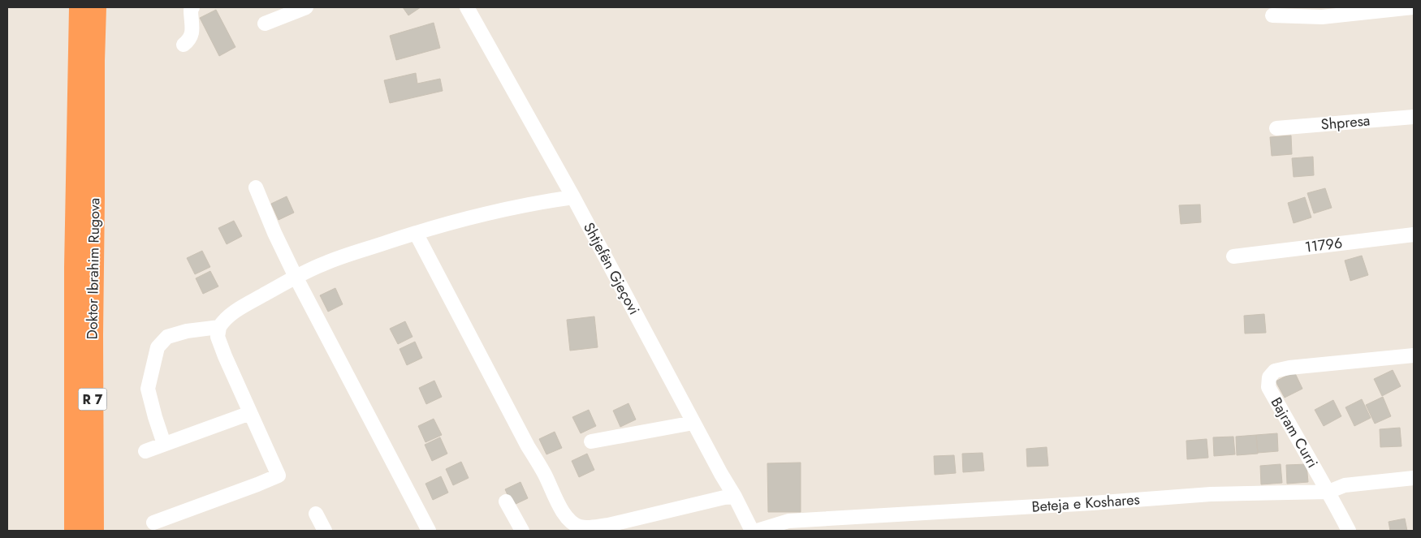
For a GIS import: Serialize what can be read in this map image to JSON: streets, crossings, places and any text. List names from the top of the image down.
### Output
{
  "streets": {
    "highway": ["Doktor Ibrahim Rugova", "R 7"],
    "street": [
      "Shpresa",
      "11796",
      "Shtjefën Gjeçovi",
      "Bajram Curri",
      "Beteja e Koshares"
    ]
  },
  "crossings": [
    ["Bajram Curri", "Beteja e Koshares"]
  ]
}
